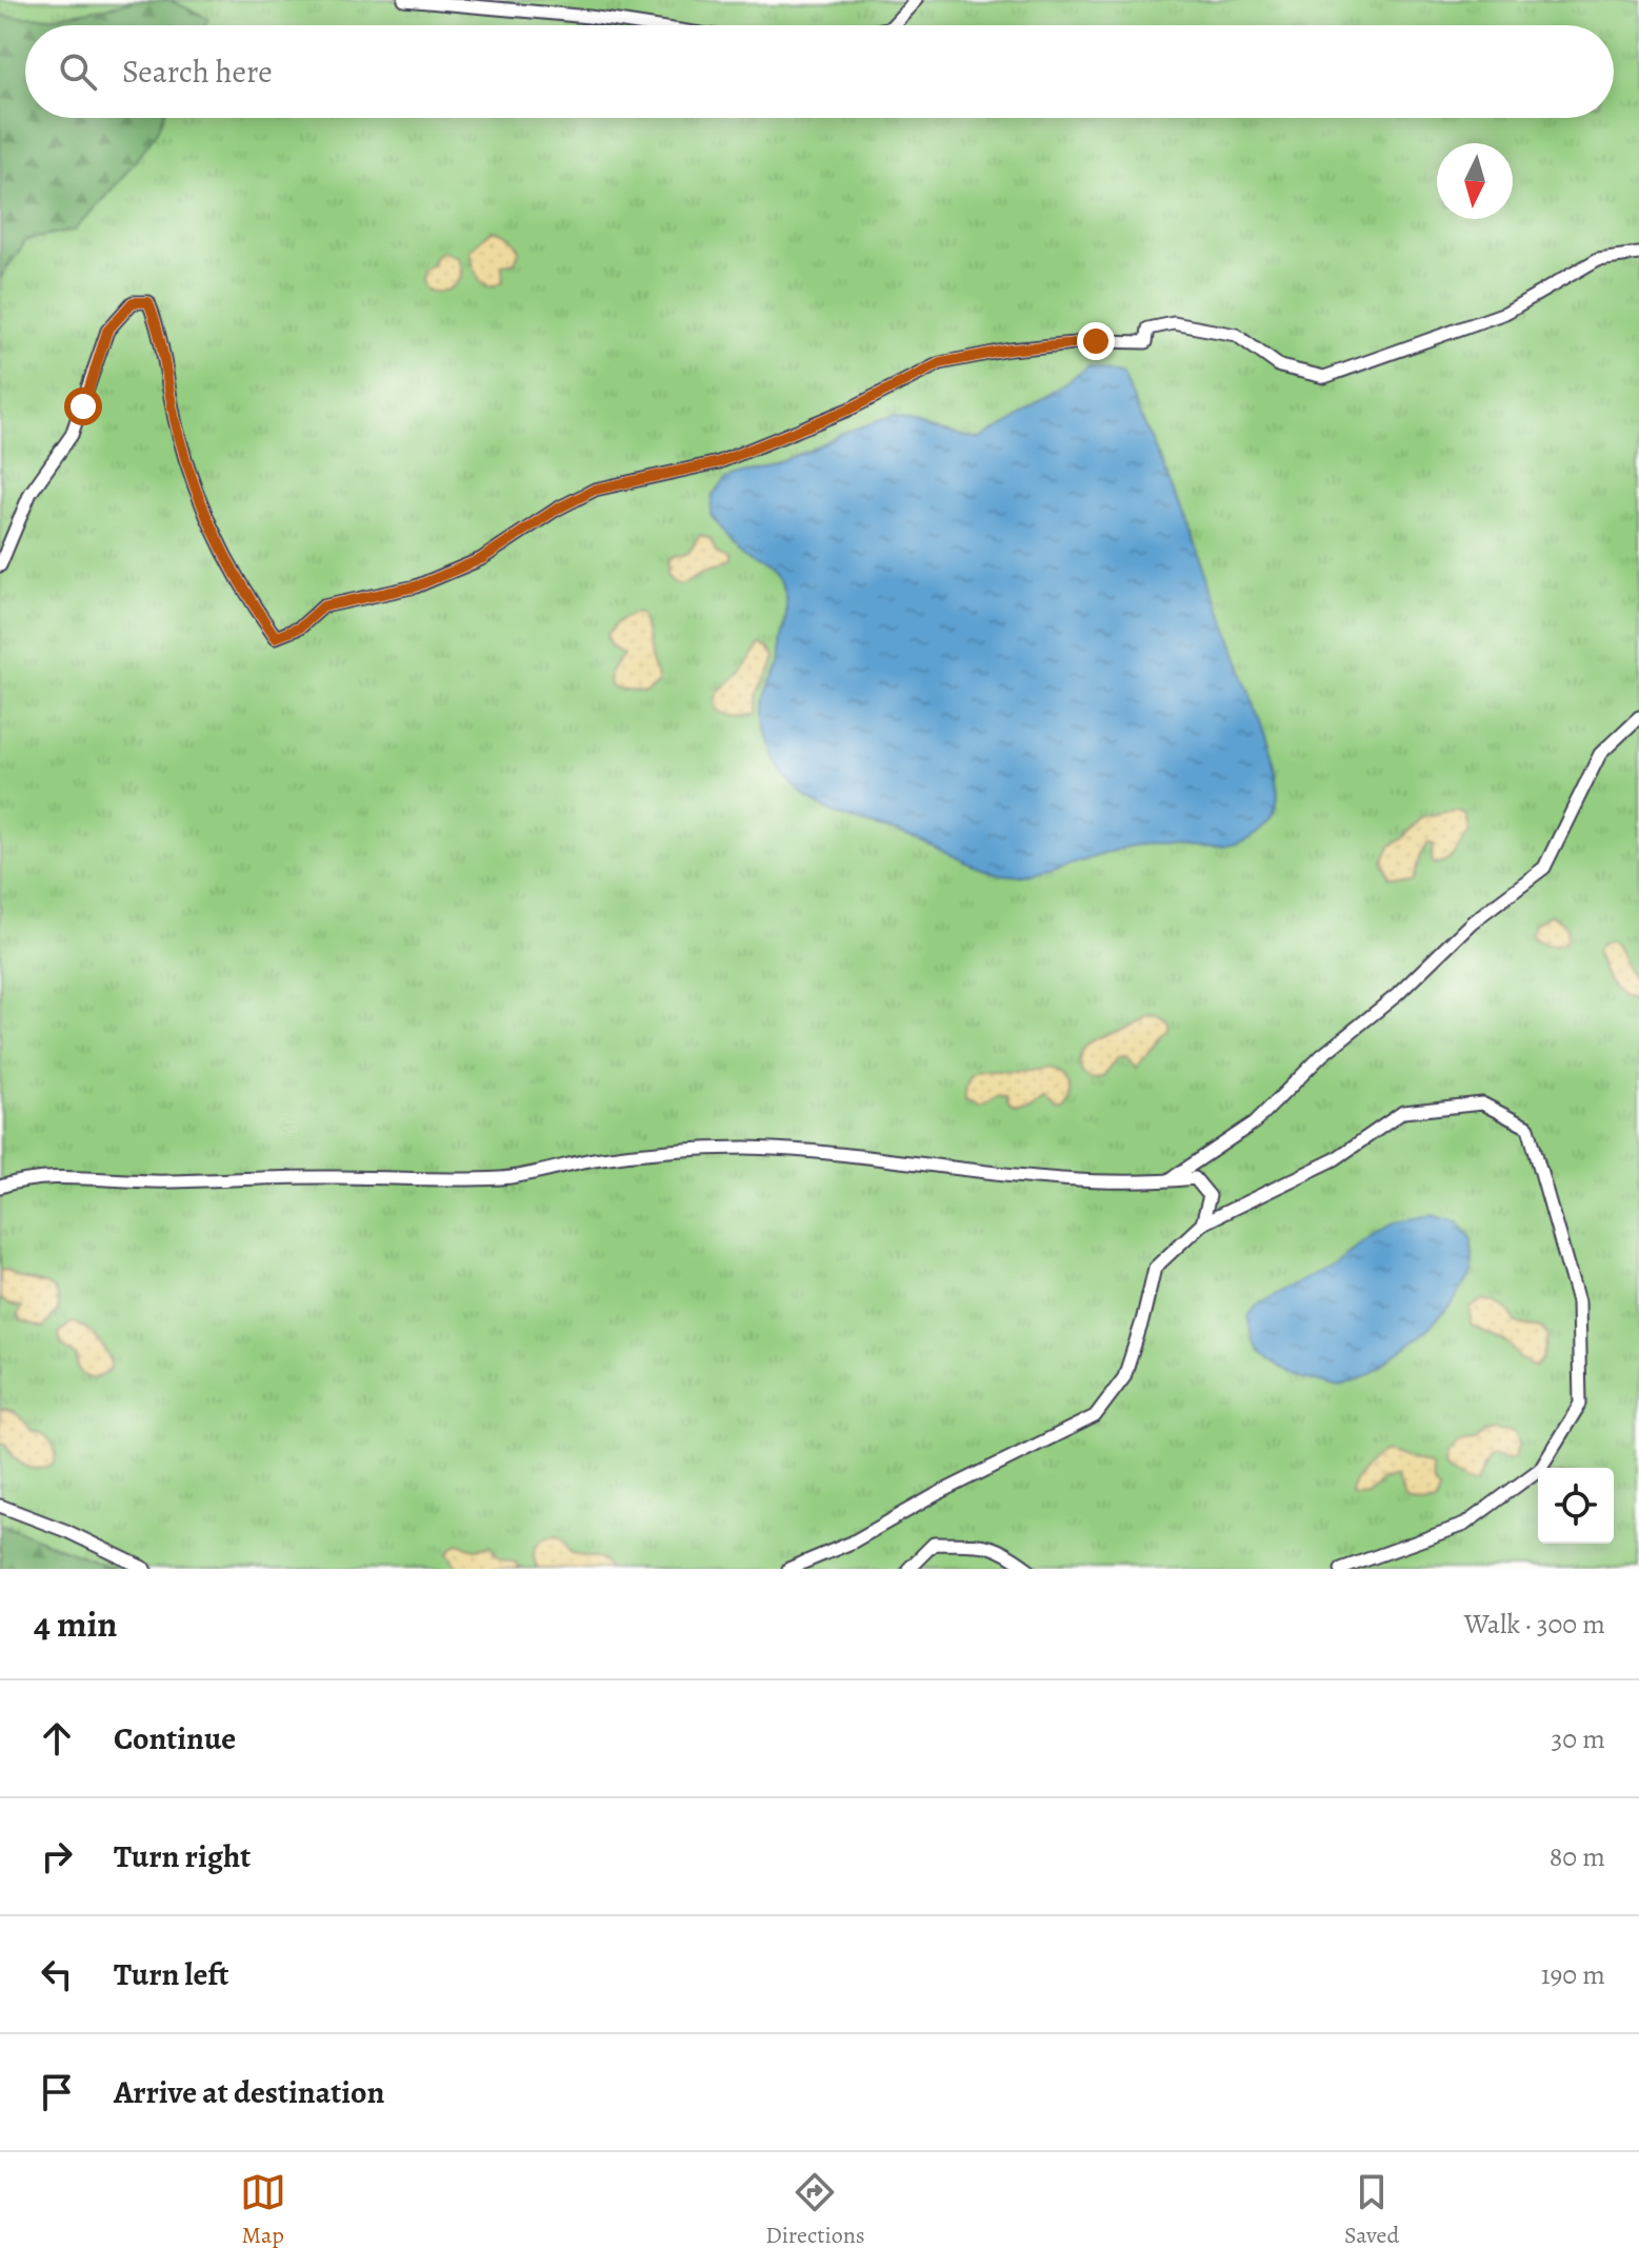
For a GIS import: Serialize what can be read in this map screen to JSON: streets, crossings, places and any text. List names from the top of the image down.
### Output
{
  "north": "bottom",
  "page": {
    "search": "Search here",
    "heading": ["4 min", "Walk · 300 m"],
    "list": [
      ["Continue", "30 m"],
      ["Turn right", "80 m"],
      ["Turn left", "190 m"],
      "Arrive at destination"
    ],
    "nav": ["Map", "Directions", "Saved"]
  }
}
